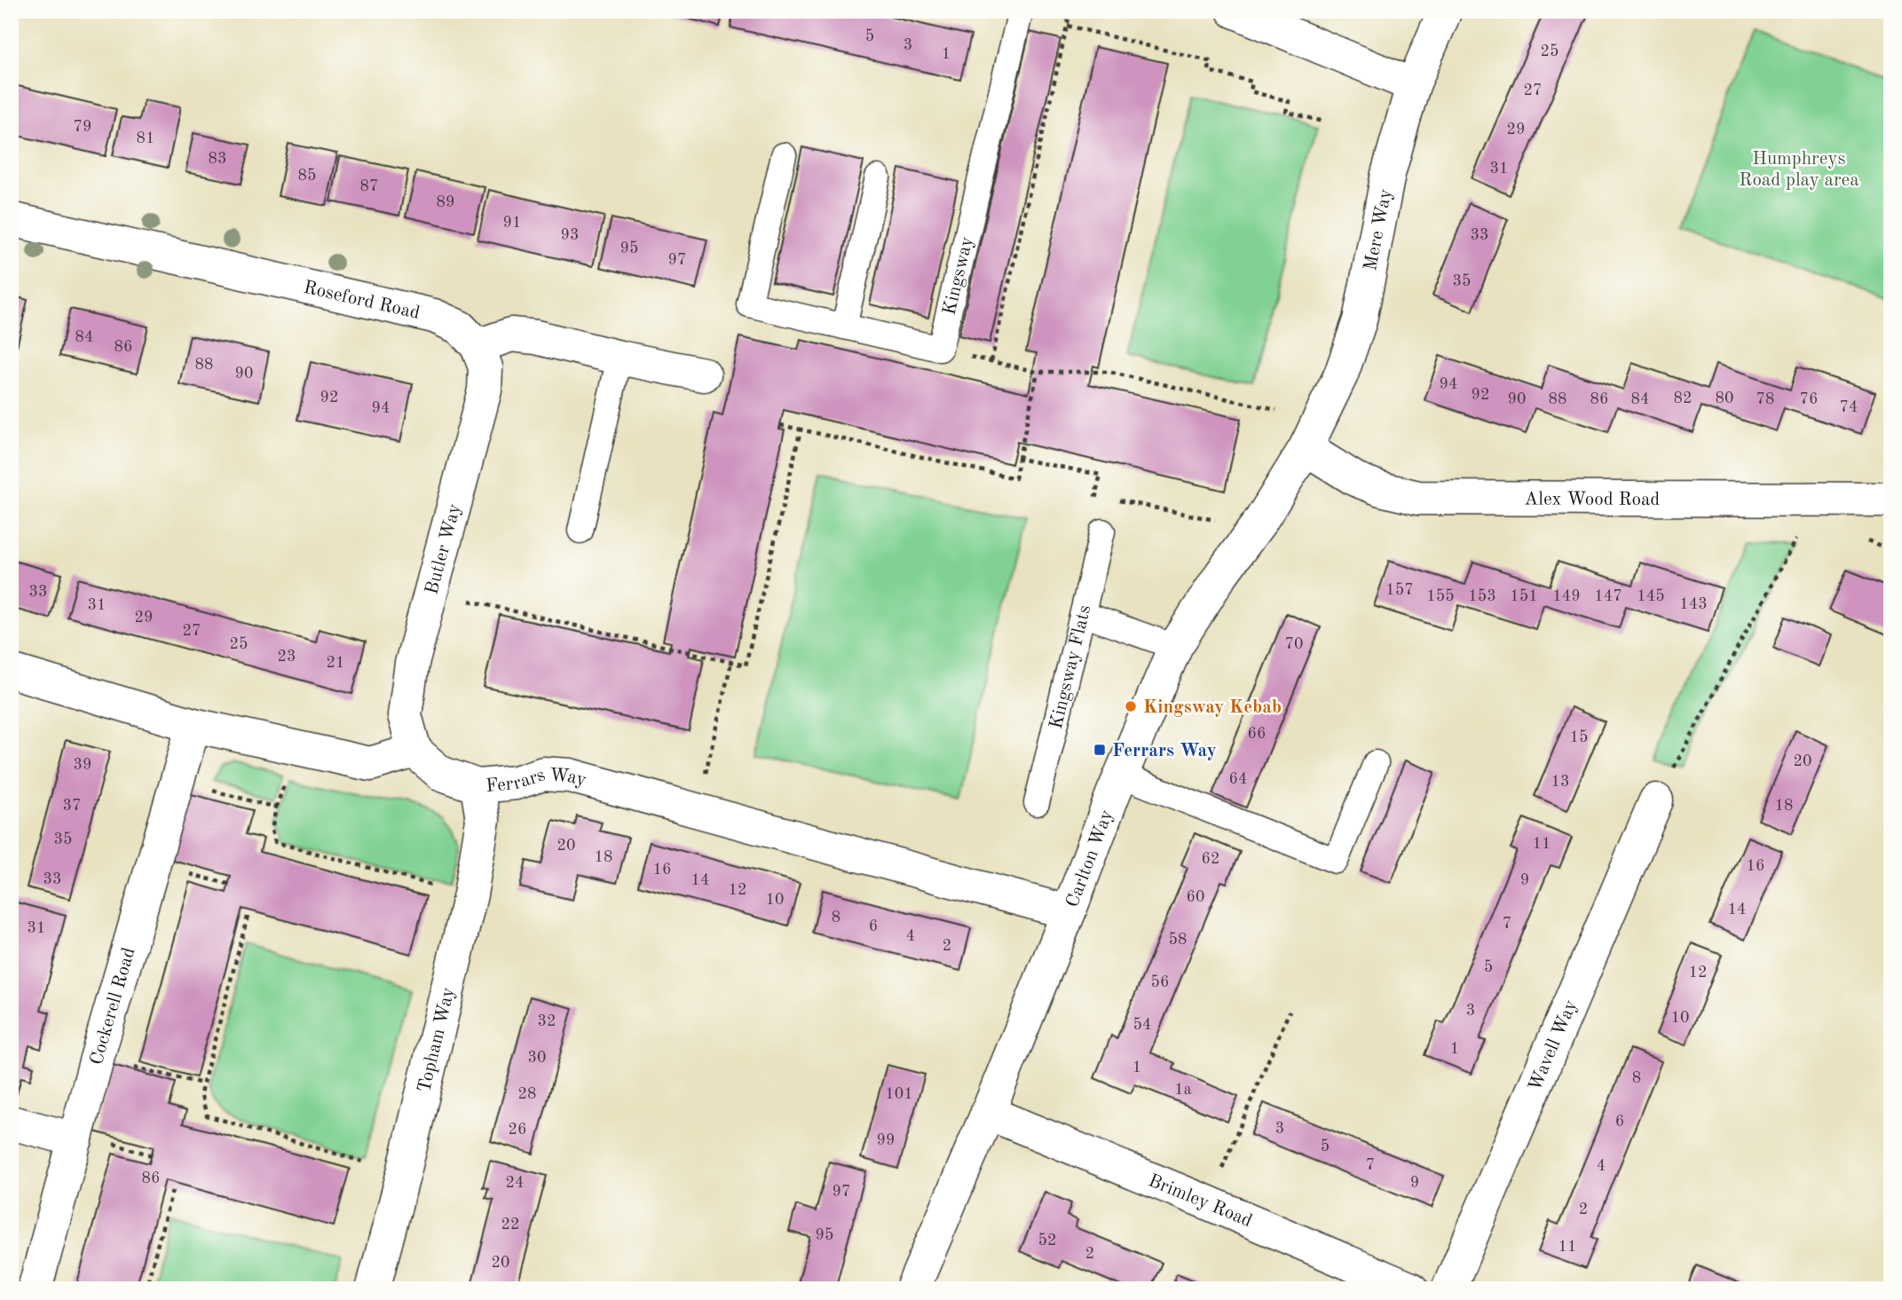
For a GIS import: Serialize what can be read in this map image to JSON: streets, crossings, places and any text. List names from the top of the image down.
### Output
{
  "streets": {
    "street": [
      "Mere Way",
      "Roseford Road",
      "Alex Wood Road",
      "Butler Way",
      "Ferrars Way",
      "Carlton Way",
      "Cockerell Road",
      "Topham Way",
      "Wavell Way",
      "Brimley Road"
    ],
    "lane": ["Kingsway", "Kingsway Flats"]
  },
  "crossings": [
    ["Mere Way", "Alex Wood Road"],
    ["Mere Way", "Carlton Way"],
    ["Roseford Road", "Butler Way"],
    ["Alex Wood Road", "Carlton Way"],
    ["Butler Way", "Ferrars Way"],
    ["Ferrars Way", "Carlton Way"],
    ["Ferrars Way", "Topham Way"],
    ["Carlton Way", "Brimley Road"]
  ],
  "parks": ["Humphreys Road play area"],
  "places": {
    "other": ["Kingsway Kebab"],
    "transit": ["Ferrars Way"]
  },
  "house_numbers": [
    "5",
    "3",
    "25",
    "1",
    "27",
    "79",
    "29",
    "81",
    "83",
    "31",
    "85",
    "87",
    "89",
    "91",
    "93",
    "33",
    "95",
    "97",
    "35",
    "84",
    "86",
    "88",
    "90",
    "94",
    "92",
    "92",
    "82",
    "80",
    "90",
    "88",
    "86",
    "84",
    "78",
    "76",
    "74",
    "94",
    "157",
    "33",
    "155",
    "153",
    "151",
    "149",
    "147",
    "145",
    "143",
    "31",
    "29",
    "27",
    "25",
    "70",
    "23",
    "21",
    "66",
    "15",
    "20",
    "39",
    "64",
    "13",
    "37",
    "18",
    "35",
    "11",
    "20",
    "18",
    "62",
    "16",
    "16",
    "33",
    "14",
    "9",
    "12",
    "60",
    "10",
    "14",
    "8",
    "7",
    "6",
    "31",
    "4",
    "58",
    "2",
    "5",
    "12",
    "56",
    "3",
    "10",
    "32",
    "54",
    "1",
    "30",
    "1",
    "8",
    "1a",
    "28",
    "101",
    "6",
    "3",
    "26",
    "99",
    "5",
    "7",
    "4",
    "86",
    "24",
    "9",
    "97",
    "2",
    "22",
    "95",
    "52",
    "11",
    "2",
    "20"
  ]
}
